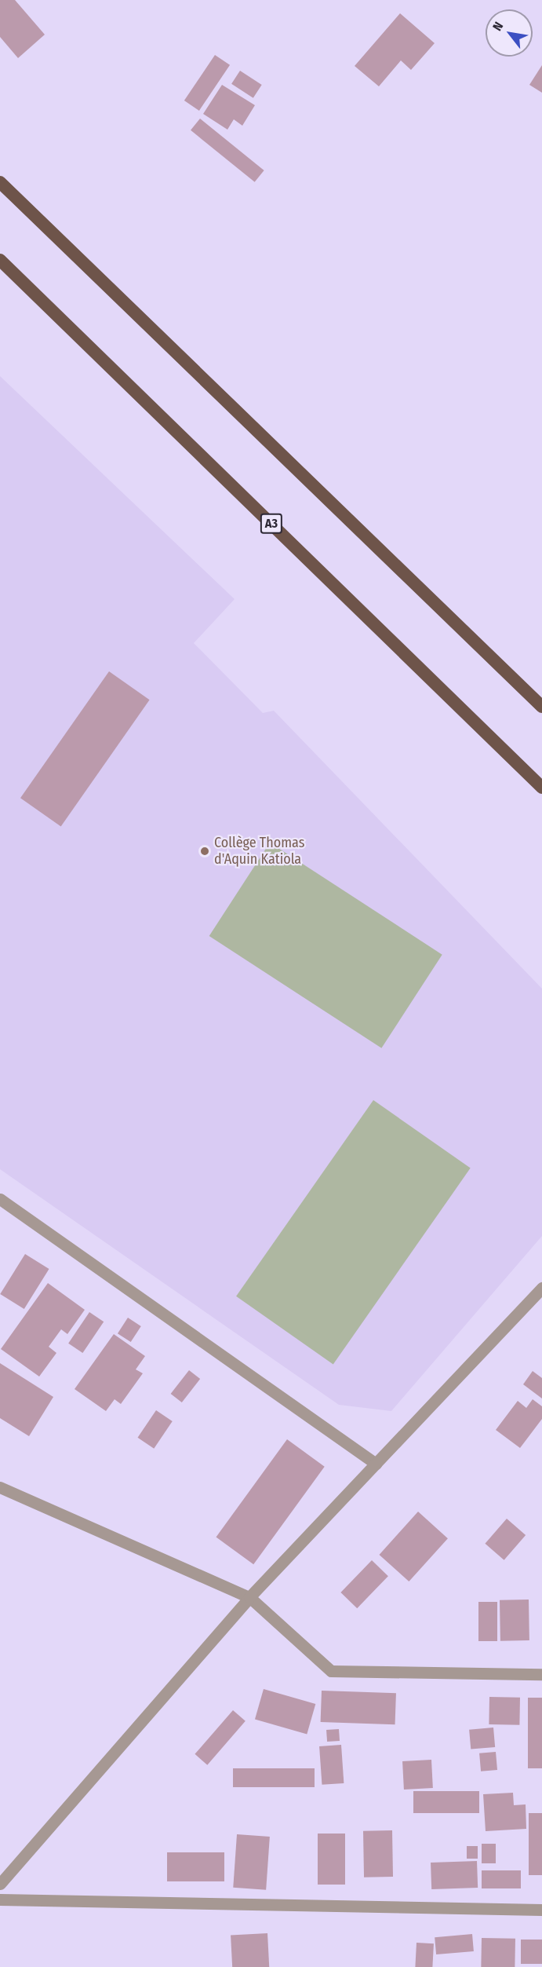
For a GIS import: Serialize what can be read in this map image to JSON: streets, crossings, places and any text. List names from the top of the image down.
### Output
{
  "streets": {
    "highway": ["A3"]
  },
  "places": ["Collège Thomas d'Aquin Katiola"],
  "north": "top left"
}
